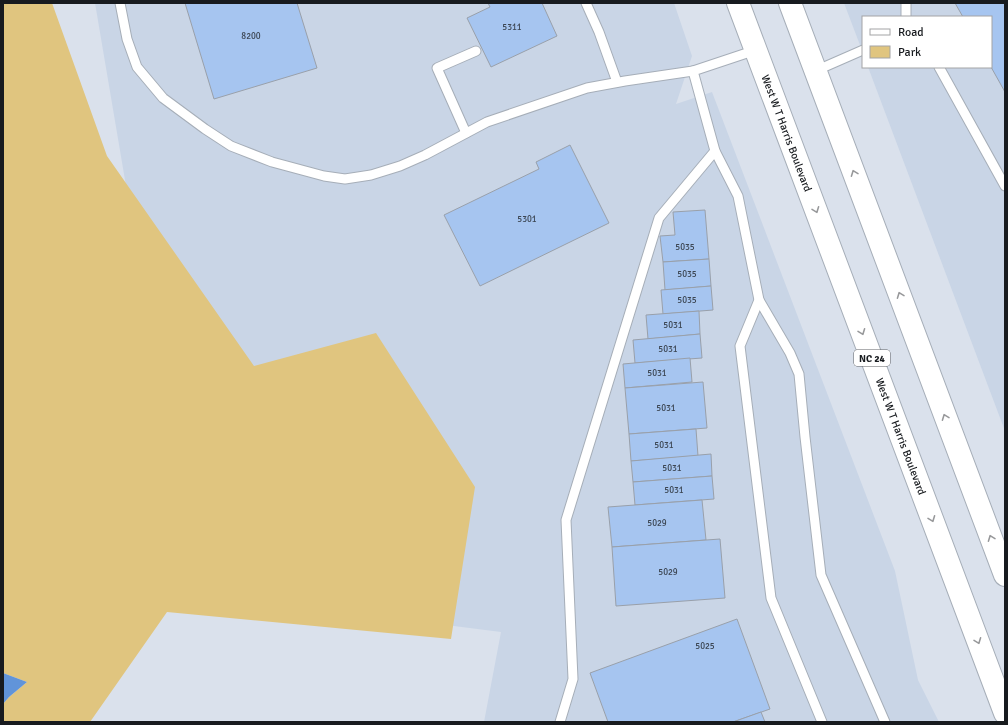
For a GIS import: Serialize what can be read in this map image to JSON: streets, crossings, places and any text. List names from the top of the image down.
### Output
{
  "streets": {
    "main road": ["West W T Harris Boulevard", "NC 24"]
  },
  "house_numbers": [
    "5311",
    "8200",
    "5301",
    "5035",
    "5035",
    "5035",
    "5031",
    "5031",
    "5031",
    "5031",
    "5031",
    "5031",
    "5031",
    "5029",
    "5029",
    "5025"
  ],
  "legend": ["Road", "Park"]
}
